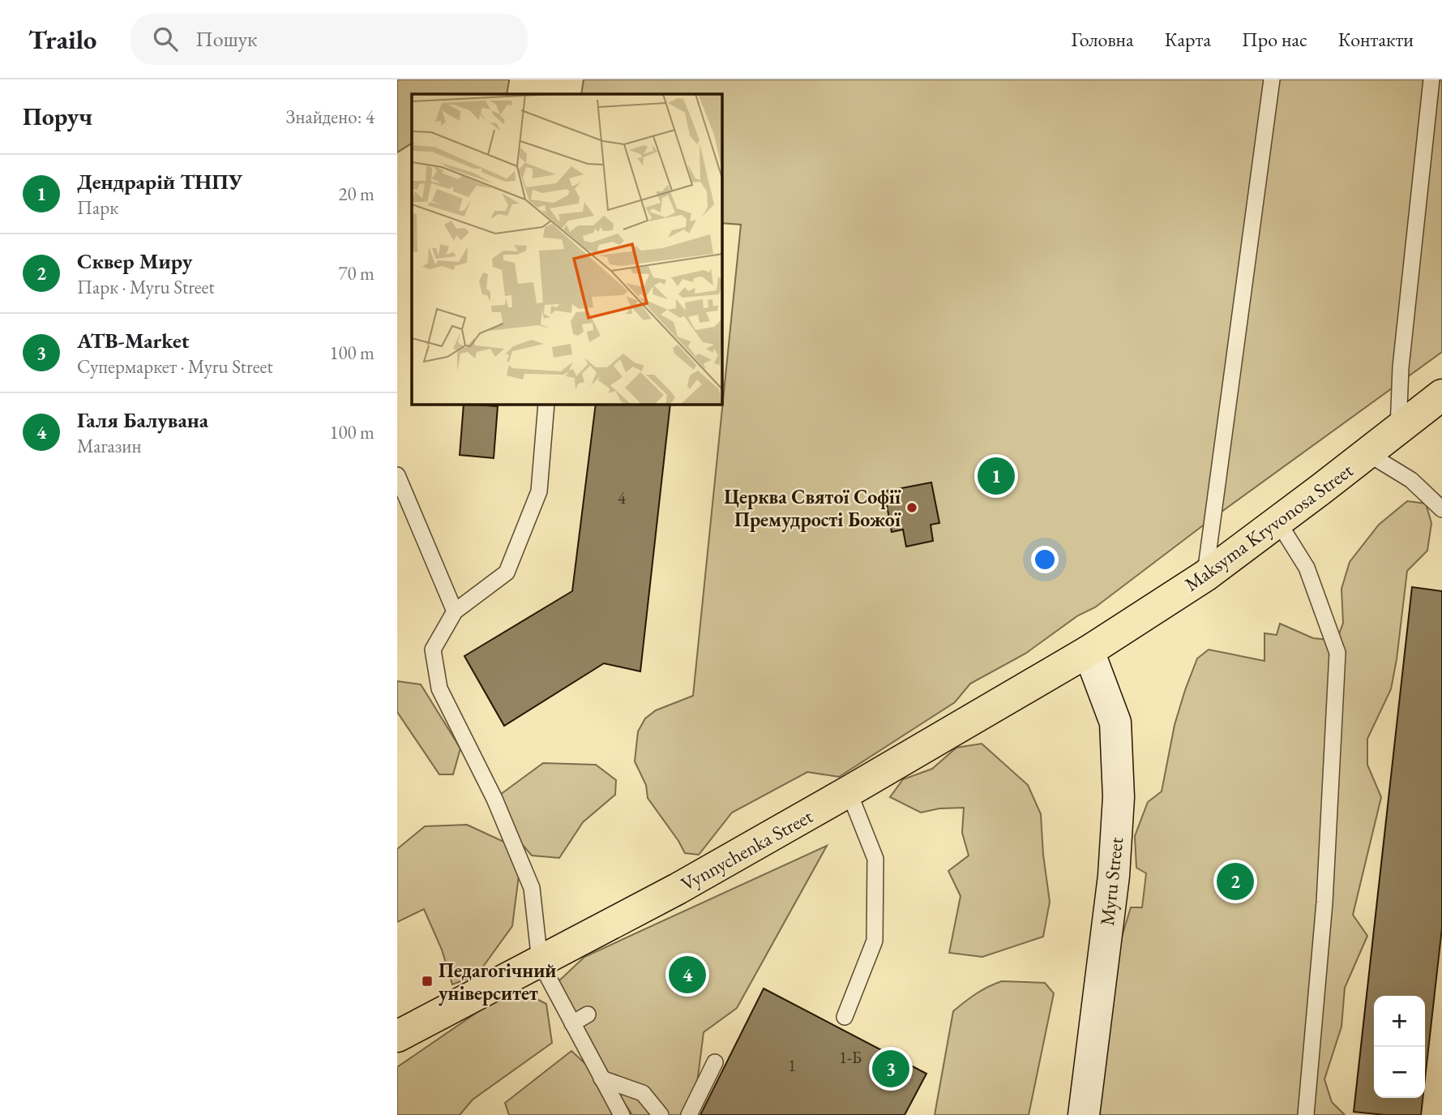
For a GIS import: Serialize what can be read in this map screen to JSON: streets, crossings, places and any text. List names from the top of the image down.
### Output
{
  "streets": {
    "main road": ["Maksyma Kryvonosa Street", "Vynnychenka Street", "Myru Street"]
  },
  "crossings": [
    ["Maksyma Kryvonosa Street", "Vynnychenka Street"],
    ["Maksyma Kryvonosa Street", "Myru Street"],
    ["Vynnychenka Street", "Myru Street"]
  ],
  "places": {
    "other": ["Церква Святої Софії Премудрості Божої"],
    "transit": ["Педагогічний університет"]
  },
  "house_numbers": ["4", "1-Б", "1"],
  "page": {
    "header": "Trailo",
    "search": "Пошук",
    "nav": [
      "Головна",
      "Карта",
      "Про нас",
      "Контакти"
    ],
    "heading": ["Поруч", "Знайдено: 4"],
    "list": [
      {
        "mark": "1",
        "name": "Дендрарій ТНПУ",
        "note": "Парк",
        "value": "20 m"
      },
      {
        "mark": "2",
        "name": "Сквер Миру",
        "note": "Парк · Myru Street",
        "value": "70 m"
      },
      {
        "mark": "3",
        "name": "ATB-Market",
        "note": "Супермаркет · Myru Street",
        "value": "100 m"
      },
      {
        "mark": "4",
        "name": "Галя Балувана",
        "note": "Магазин",
        "value": "100 m"
      }
    ],
    "pins": [
      "1",
      "2",
      "4",
      "3"
    ],
    "map_buttons": ["+", "−"]
  }
}
